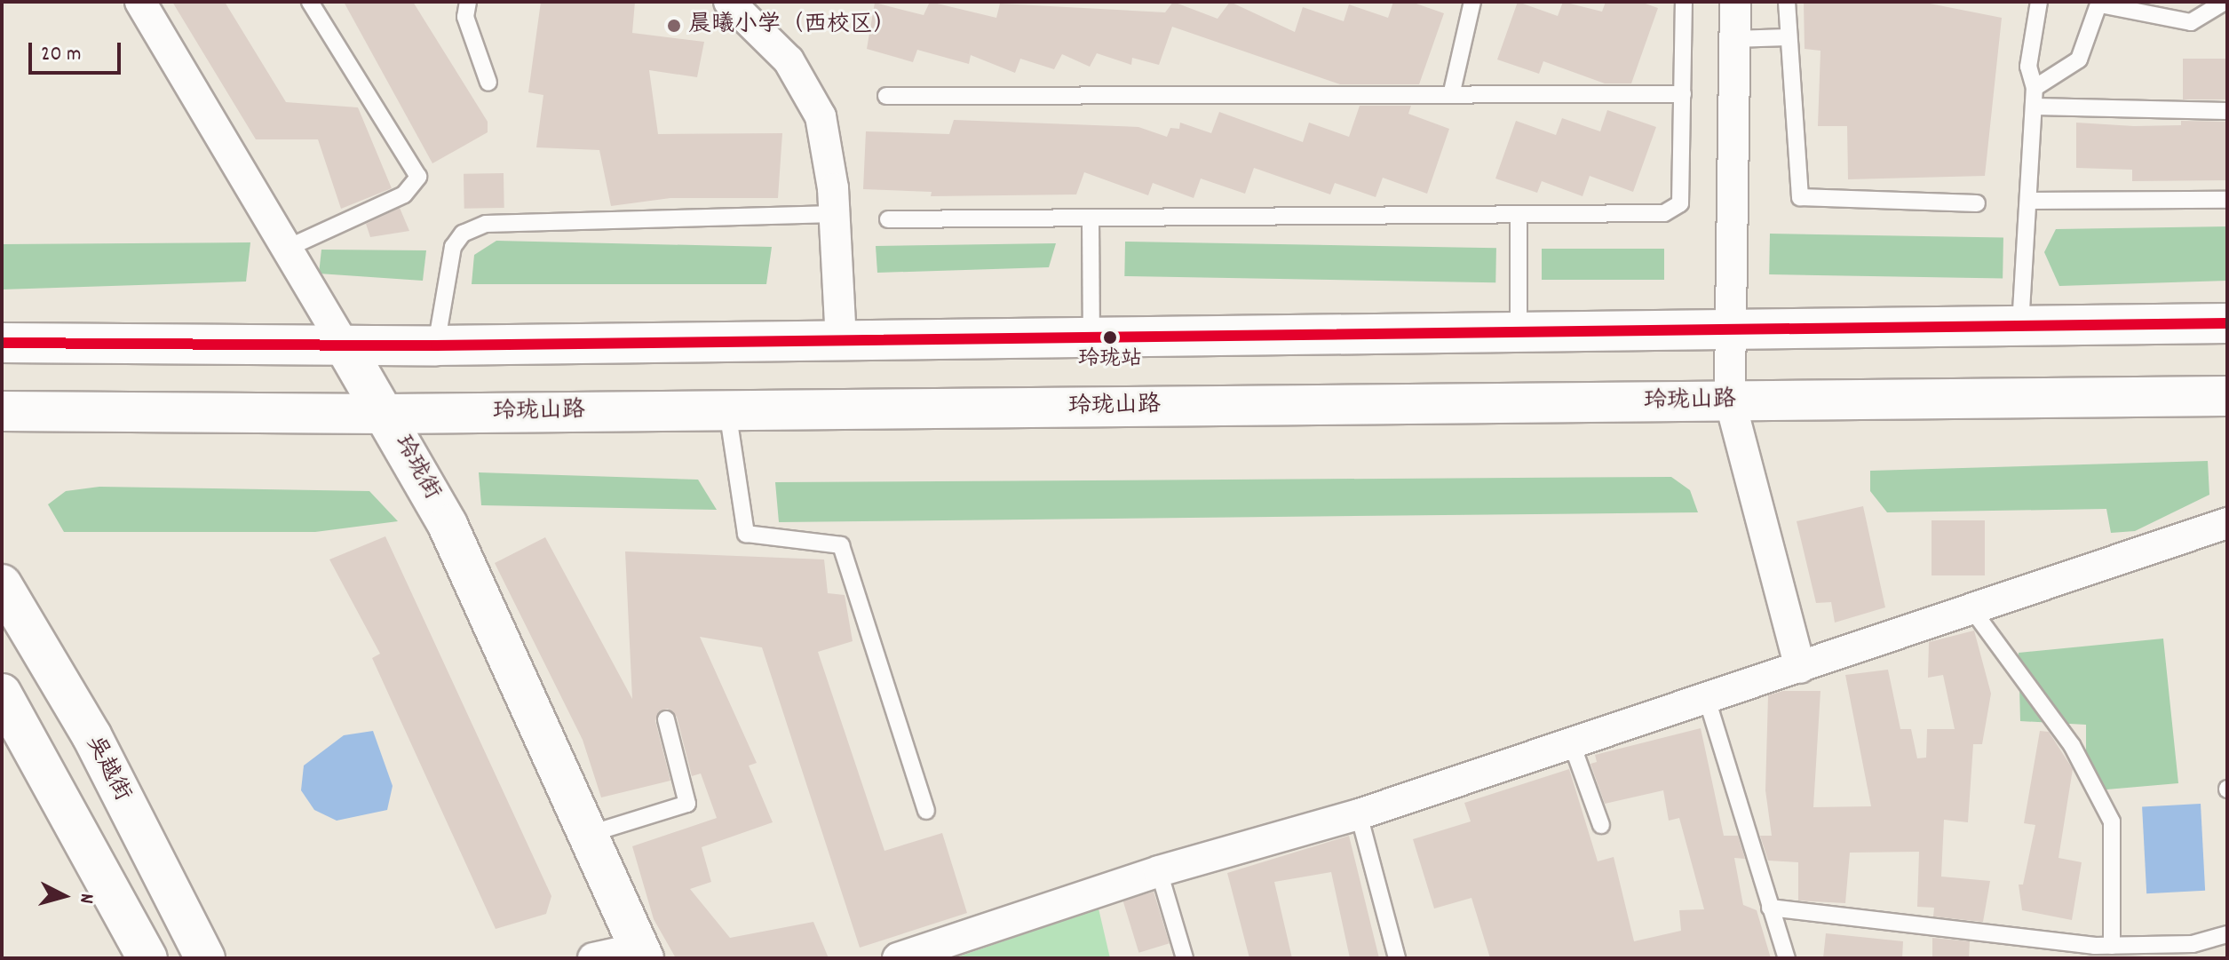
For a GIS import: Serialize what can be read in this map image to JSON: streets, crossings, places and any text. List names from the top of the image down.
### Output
{
  "streets": {
    "main road": ["玲珑山路", "玲珑街", "吴越街"]
  },
  "crossings": [
    ["玲珑山路", "玲珑街"]
  ],
  "places": ["晨曦小学（西校区）", "玲珑站"],
  "scale_bar": "20 m",
  "north": "right"
}
